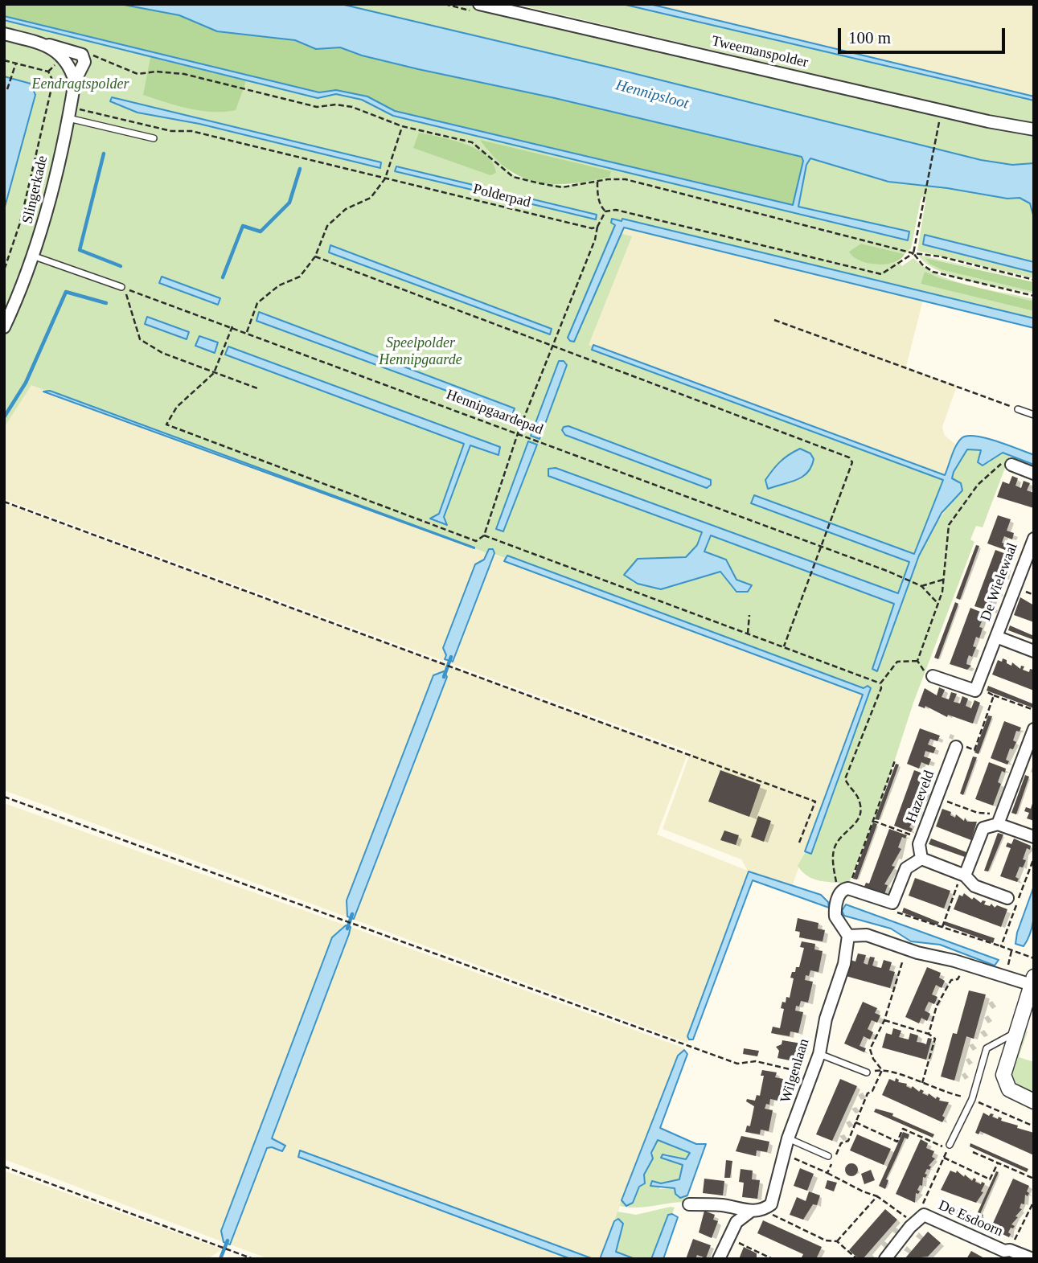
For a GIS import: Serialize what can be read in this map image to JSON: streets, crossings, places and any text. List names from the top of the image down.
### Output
{
  "streets": {
    "street": [
      "Tweemanspolder",
      "Slingerkade",
      "De Wielewaal",
      "Hazeveld",
      "Wilgenlaan",
      "De Esdoorn"
    ],
    "path": ["Polderpad", "Hennipgaardepad"]
  },
  "crossings": [
    ["Slingerkade", "Polderpad"]
  ],
  "water": ["Hennipsloot"],
  "parks": ["Eendragtspolder", "Speelpolder Hennipgaarde"],
  "scale_bar": "100 m"
}
